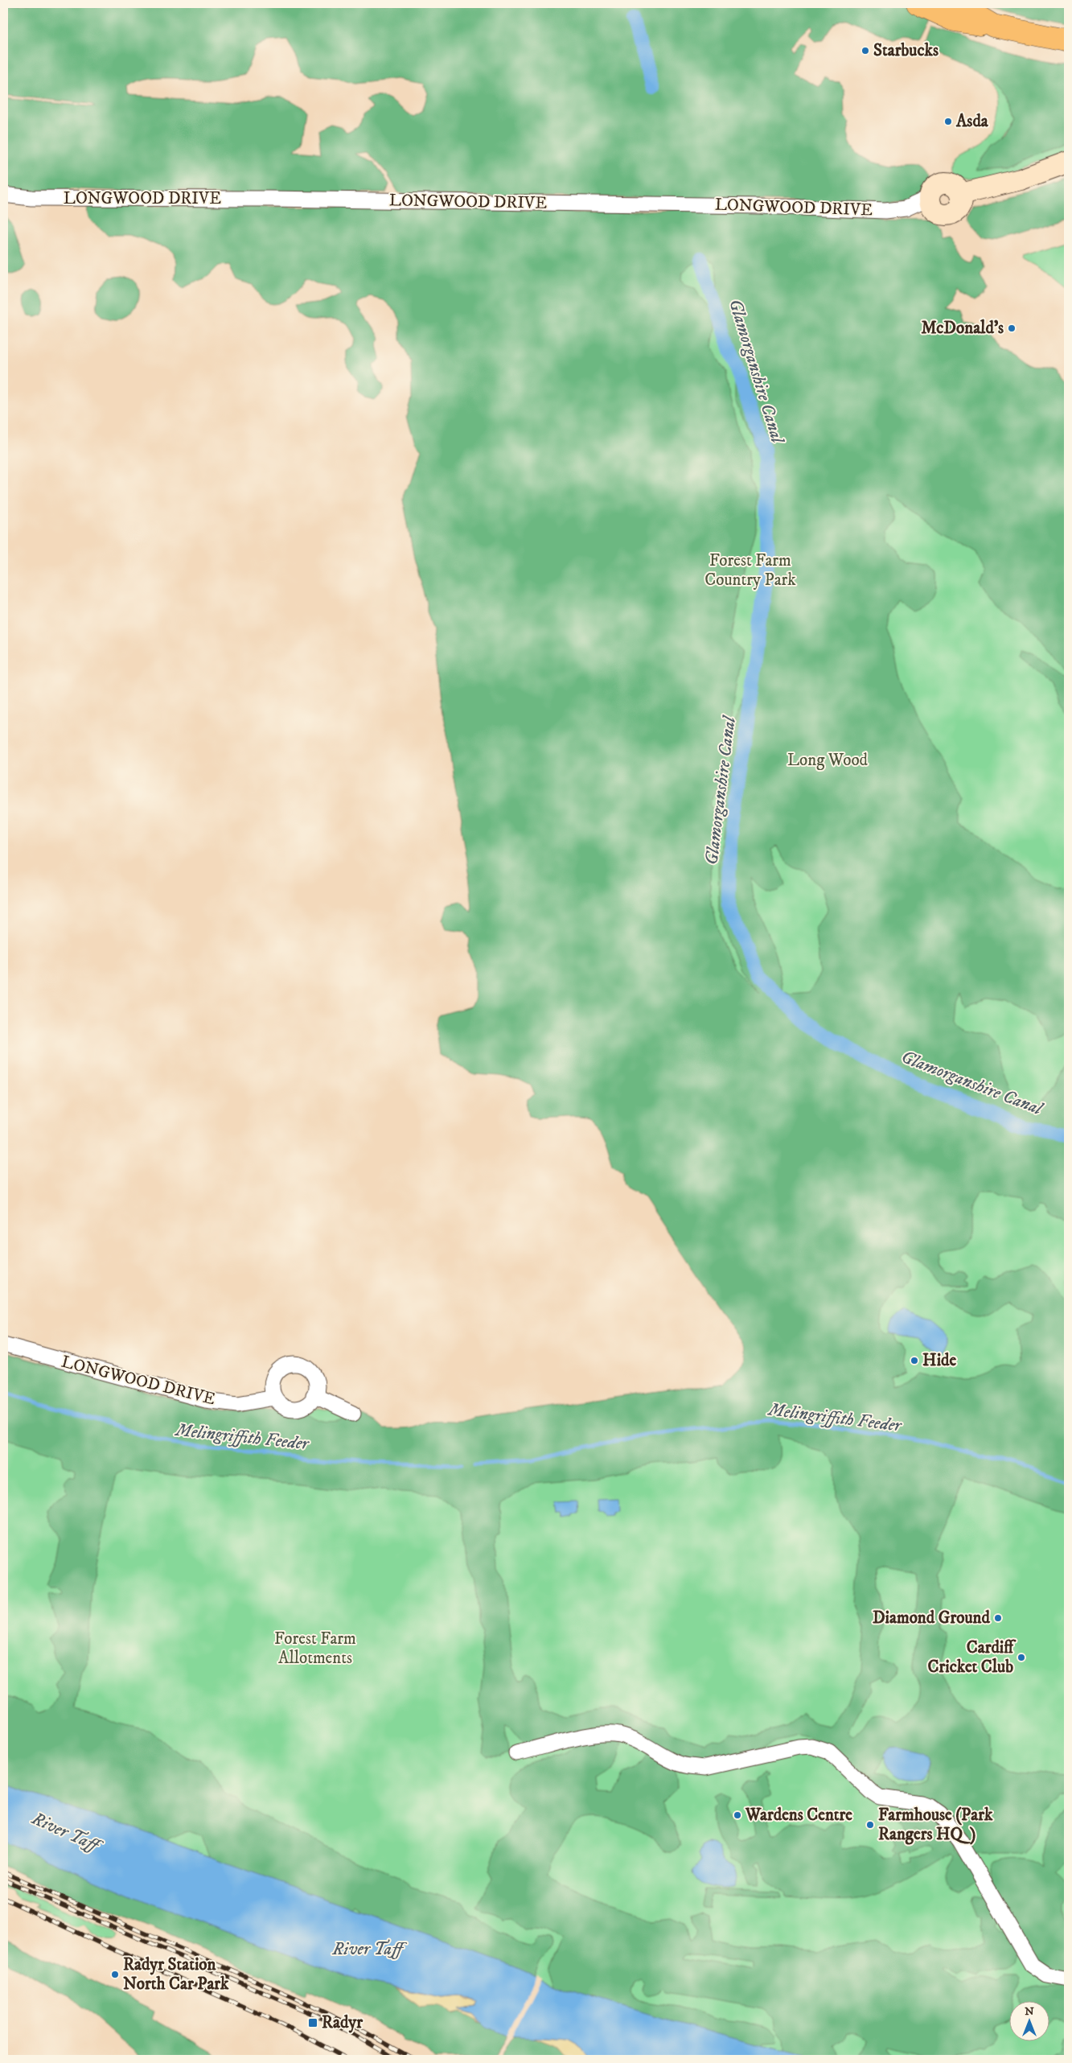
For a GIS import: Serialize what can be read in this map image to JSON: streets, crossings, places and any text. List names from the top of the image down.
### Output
{
  "streets": {
    "street": ["LONGWOOD DRIVE"]
  },
  "water": ["Glamorganshire Canal", "Melingriffith Feeder", "River Taff"],
  "parks": ["Forest Farm Country Park", "Long Wood", "Forest Farm Allotments"],
  "places": {
    "other": [
      "Starbucks",
      "Asda",
      "McDonald's",
      "Hide",
      "Diamond Ground",
      "Cardiff Cricket Club",
      "Wardens Centre",
      "Farmhouse (Park Rangers HQ)",
      "Radyr Station North Car Park"
    ],
    "transit": ["Radyr"]
  },
  "north": "top"
}
